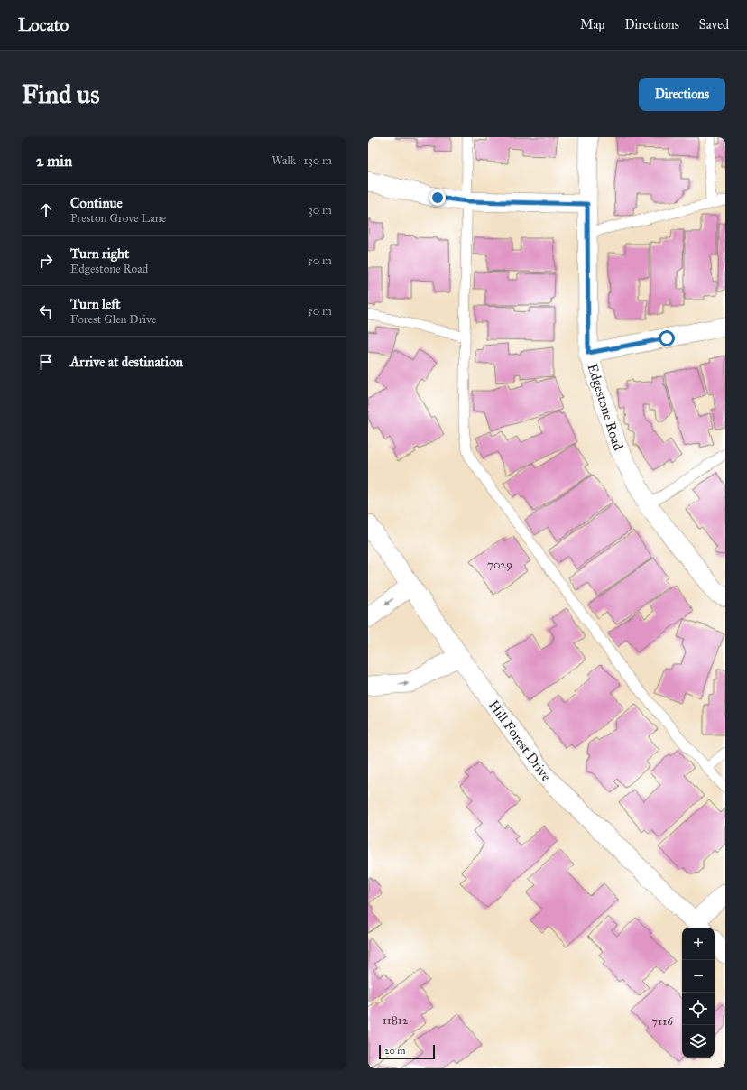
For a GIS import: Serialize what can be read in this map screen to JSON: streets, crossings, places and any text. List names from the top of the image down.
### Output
{
  "streets": {
    "street": ["Edgestone Road", "Hill Forest Drive"]
  },
  "house_numbers": ["7029", "11812", "7116"],
  "scale_bar": "20 m",
  "page": {
    "header": "Locato",
    "nav": ["Map", "Directions", "Saved"],
    "buttons": "Directions",
    "title": "Find us",
    "heading": ["2 min", "Walk · 130 m"],
    "list": [
      ["Continue", "Preston Grove Lane", "30 m"],
      ["Turn right", "Edgestone Road", "50 m"],
      ["Turn left", "Forest Glen Drive", "50 m"],
      "Arrive at destination"
    ],
    "map_buttons": ["+", "−"],
    "scale": "20 m"
  }
}
